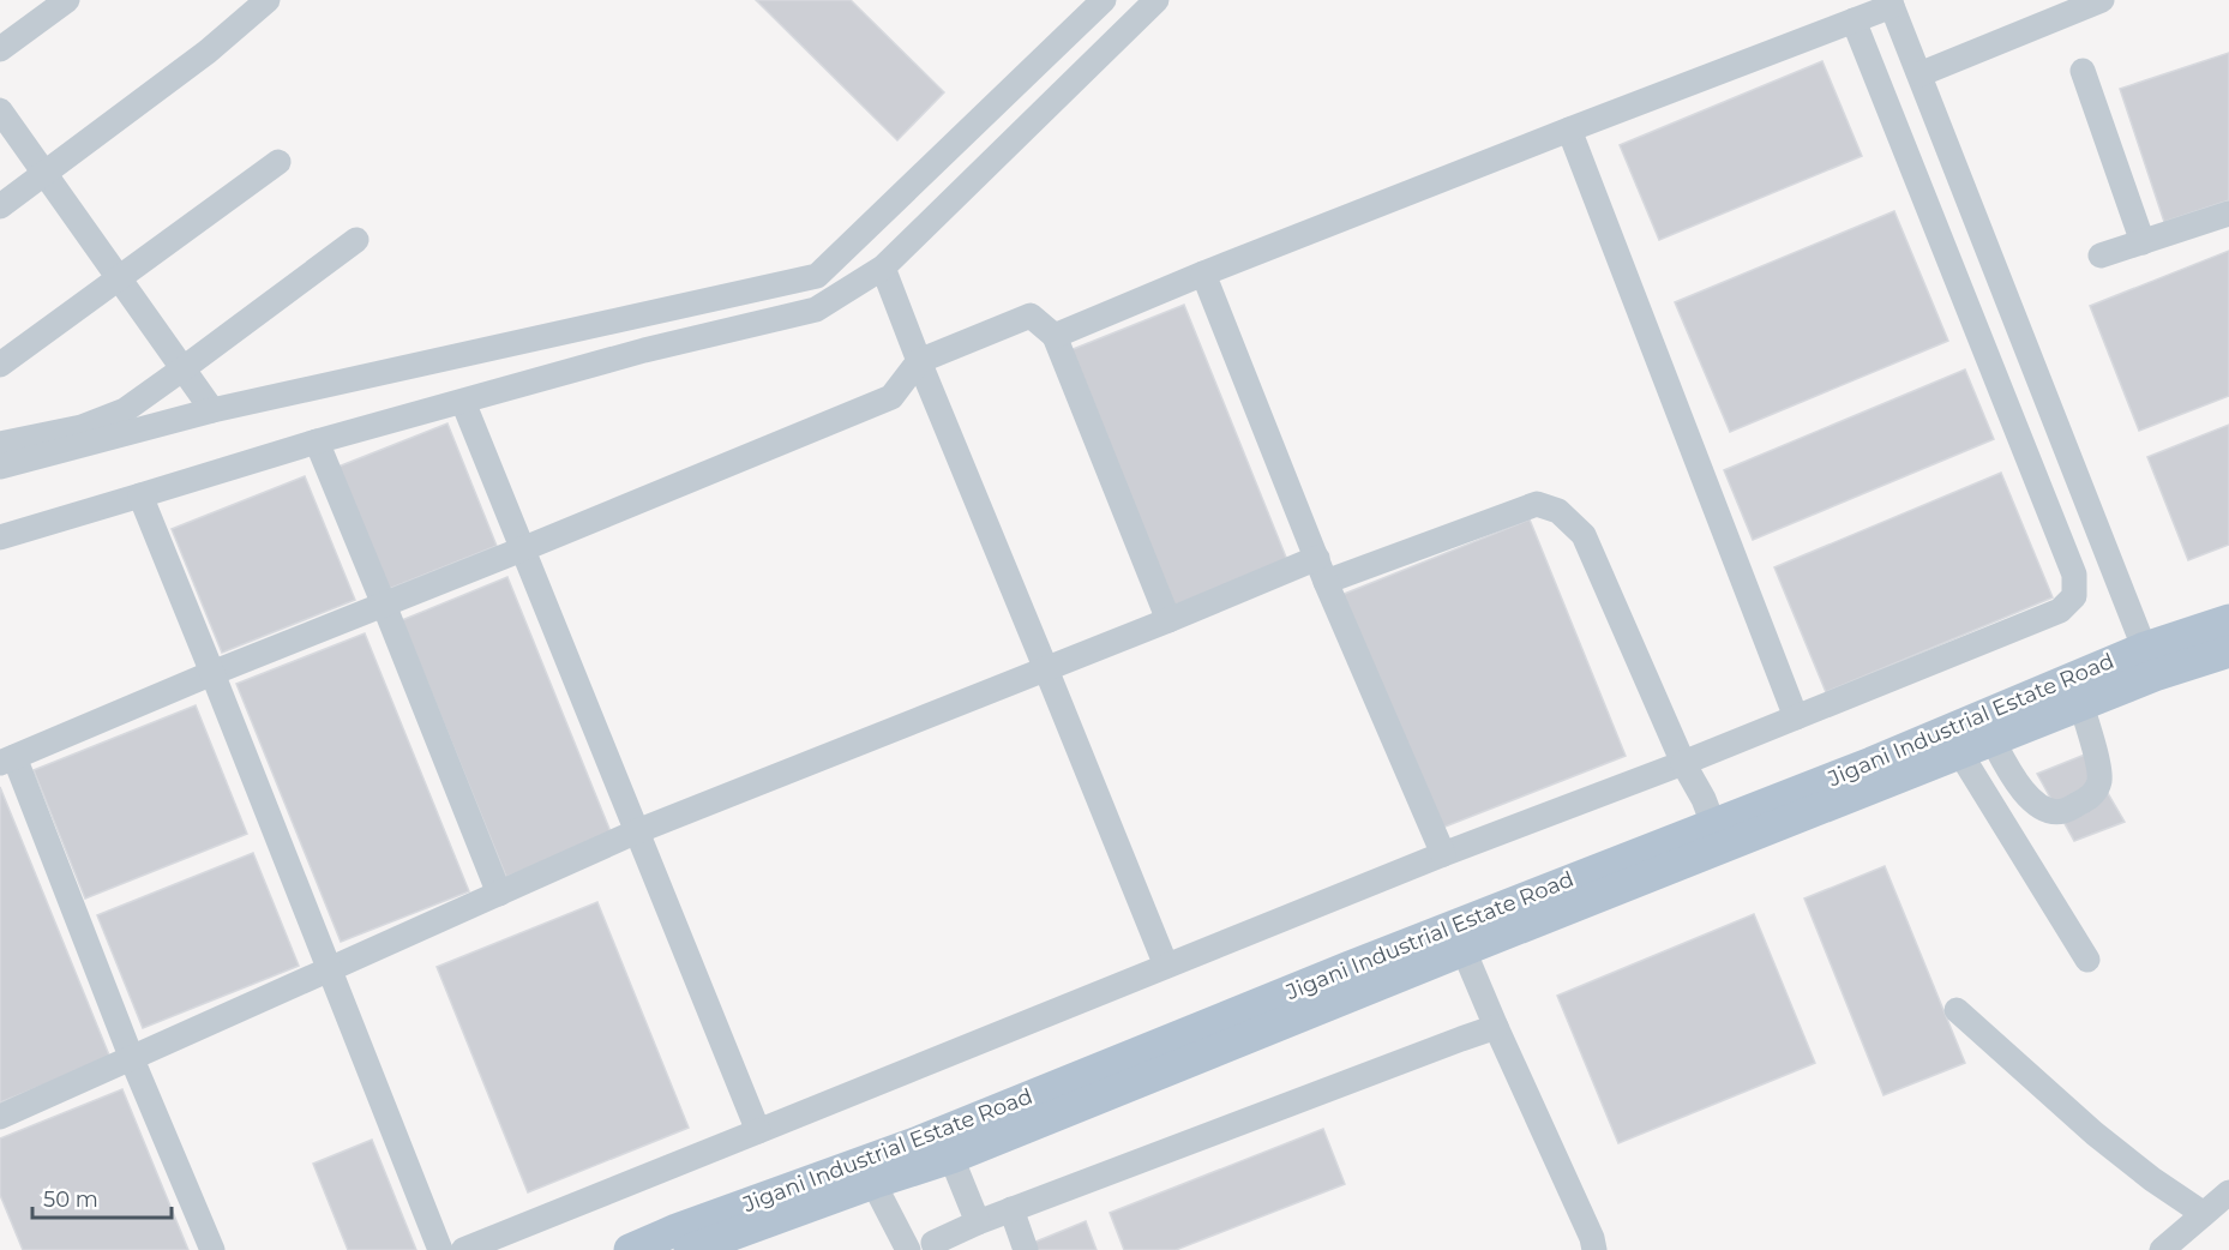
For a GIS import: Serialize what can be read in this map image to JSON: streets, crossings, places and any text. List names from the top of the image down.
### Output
{
  "streets": {
    "main road": ["Jigani Industrial Estate Road"]
  },
  "scale_bar": "50 m"
}
